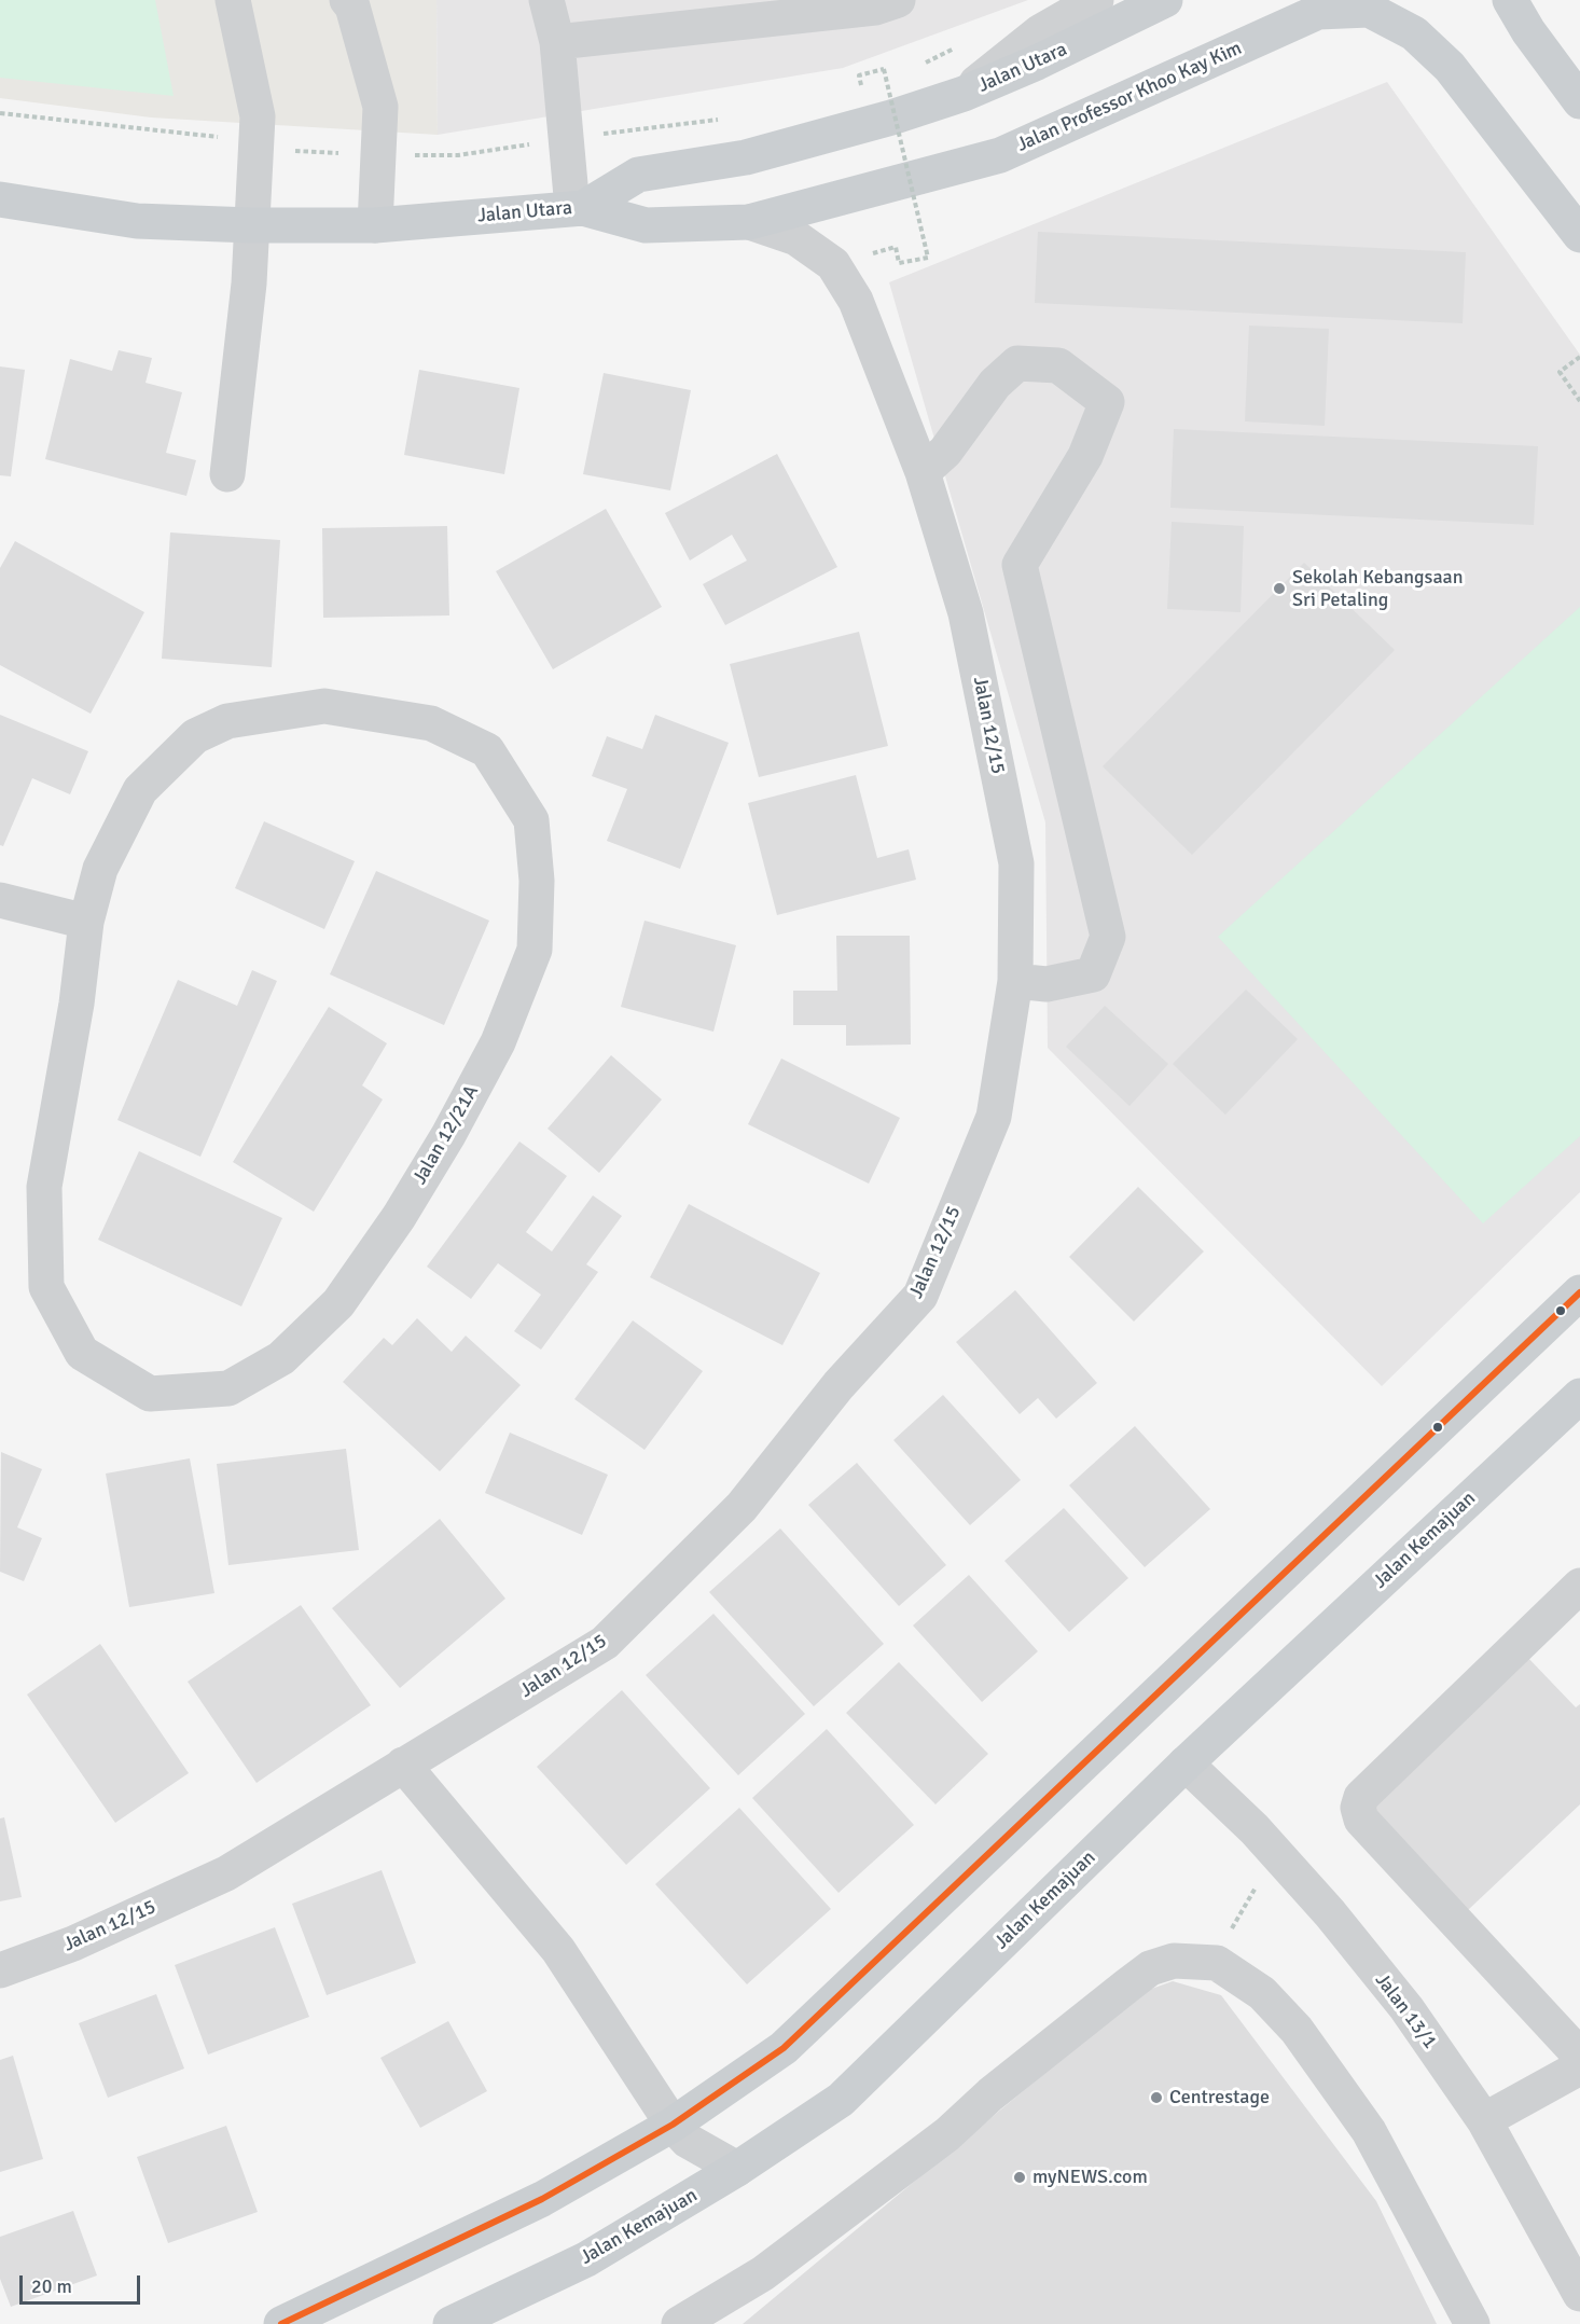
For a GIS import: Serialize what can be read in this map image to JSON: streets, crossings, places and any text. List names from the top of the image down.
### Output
{
  "streets": {
    "main road": ["Jalan Utara", "Jalan Professor Khoo Kay Kim", "Jalan Kemajuan"],
    "street": ["Jalan 12/15", "Jalan 12/21A", "Jalan 13/1"]
  },
  "crossings": [
    ["Jalan Utara", "Jalan Professor Khoo Kay Kim"],
    ["Jalan Professor Khoo Kay Kim", "Jalan 12/15"],
    ["Jalan Kemajuan", "Jalan 13/1"]
  ],
  "places": ["Sekolah Kebangsaan Sri Petaling", "Centrestage", "myNEWS.com"],
  "scale_bar": "20 m"
}
